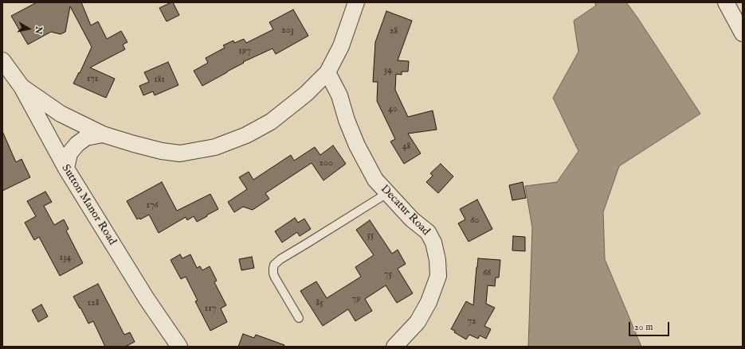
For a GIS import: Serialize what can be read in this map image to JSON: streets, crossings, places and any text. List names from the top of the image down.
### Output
{
  "streets": {
    "street": ["Sutton Manor Road", "Decatur Road"]
  },
  "house_numbers": [
    "203",
    "28",
    "197",
    "34",
    "171",
    "181",
    "40",
    "48",
    "200",
    "176",
    "60",
    "55",
    "134",
    "66",
    "75",
    "79",
    "128",
    "85",
    "117",
    "72"
  ],
  "scale_bar": "20 m",
  "north": "right"
}
